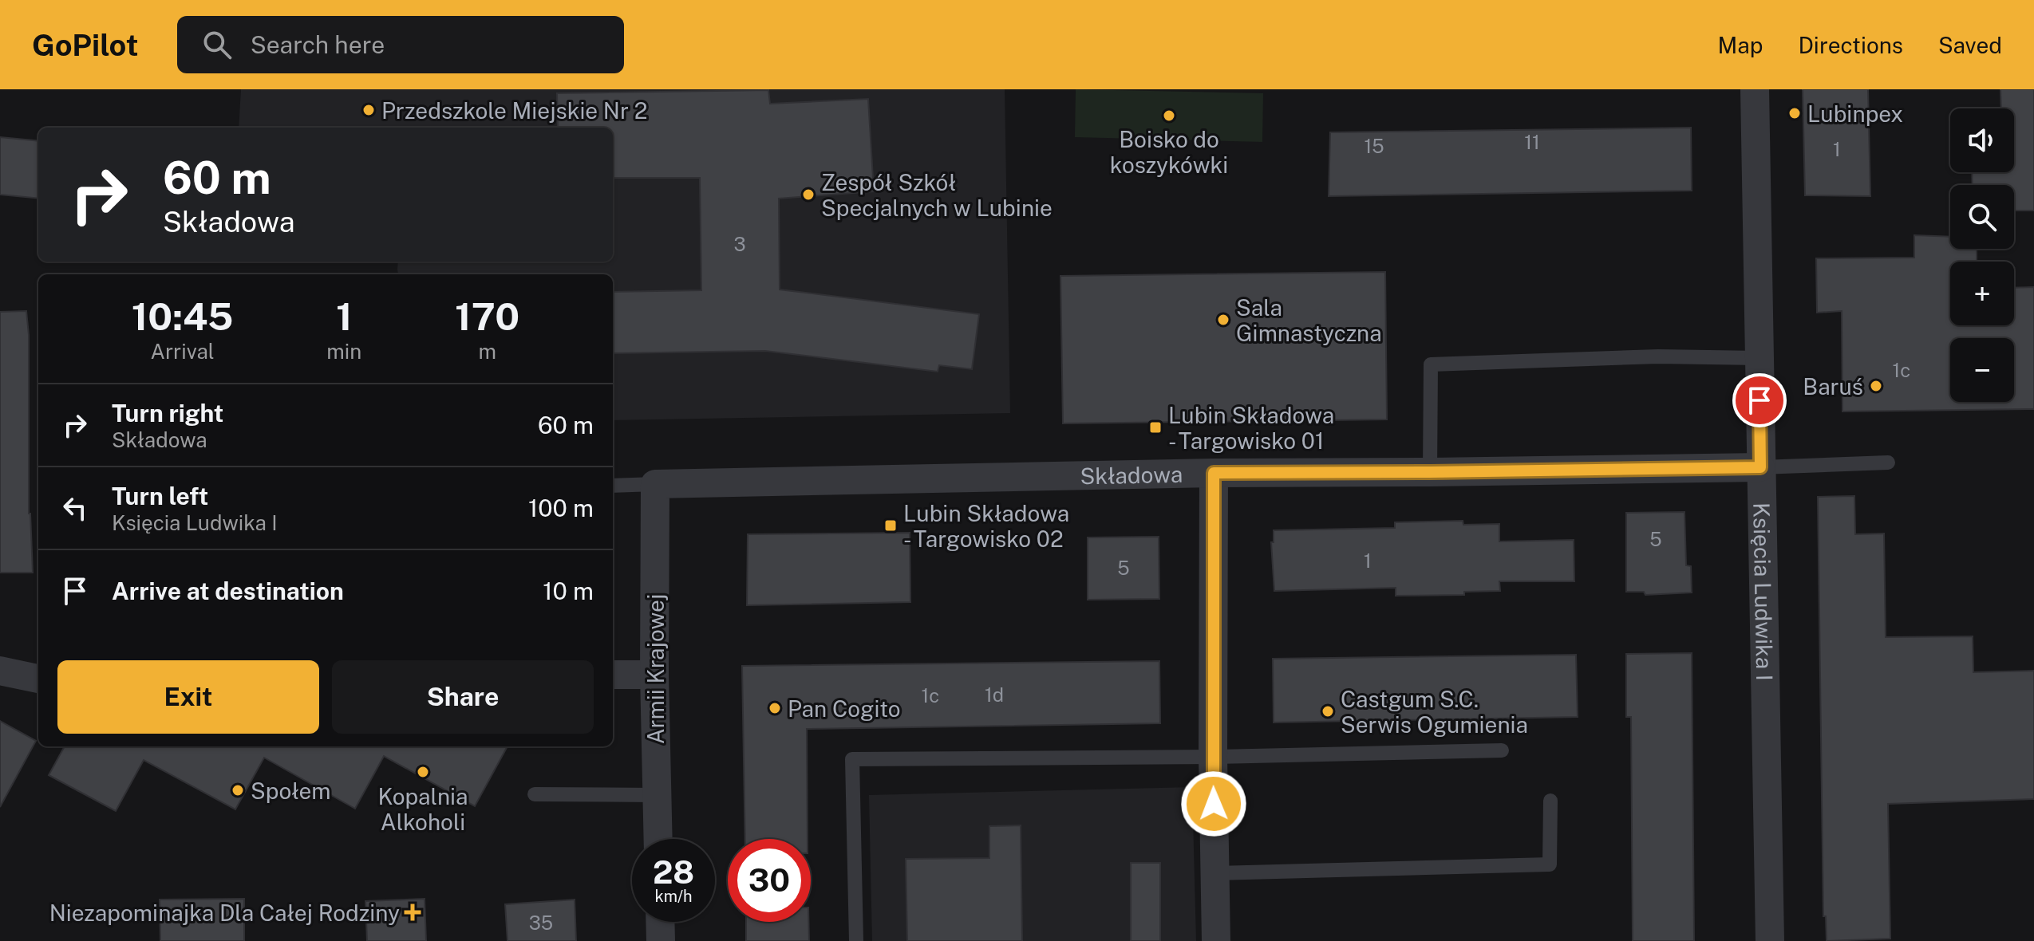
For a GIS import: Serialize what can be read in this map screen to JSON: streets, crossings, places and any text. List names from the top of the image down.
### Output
{
  "streets": {
    "street": ["Składowa", "Księcia Ludwika I", "Armii Krajowej"]
  },
  "crossings": [
    ["Składowa", "Księcia Ludwika I"],
    ["Składowa", "Armii Krajowej"]
  ],
  "places": {
    "other": [
      "Przedszkole Miejskie Nr 2",
      "Lubinpex",
      "Boisko do koszykówki",
      "Zespół Szkół Specjalnych w Lubinie",
      "Sala Gimnastyczna",
      "Baruś",
      "Pan Cogito",
      "Castgum S.C. Serwis Ogumienia",
      "Kopalnia Alkoholi",
      "Społem"
    ],
    "transit": ["Lubin Składowa - Targowisko 01", "Lubin Składowa - Targowisko 02"],
    "health": ["Niezapominajka Dla Całej Rodziny"]
  },
  "house_numbers": [
    "11",
    "15",
    "1",
    "3",
    "1c",
    "5",
    "1",
    "5",
    "1d",
    "1c",
    "35"
  ],
  "page": {
    "header": "GoPilot",
    "search": "Search here",
    "nav": ["Map", "Directions", "Saved"],
    "map_buttons": ["+", "−"],
    "turn": ["60 m", "Składowa"],
    "eta": [
      "10:45",
      "Arrival",
      "1",
      "min",
      "170",
      "m"
    ],
    "list": [
      {
        "name": "Turn right",
        "note": "Składowa",
        "value": "60 m"
      },
      {
        "name": "Turn left",
        "note": "Księcia Ludwika I",
        "value": "100 m"
      },
      {
        "name": "Arrive at destination",
        "value": "10 m"
      }
    ],
    "buttons": ["Exit", "Share"],
    "speed": "28 km/h",
    "limit": "30"
  }
}
